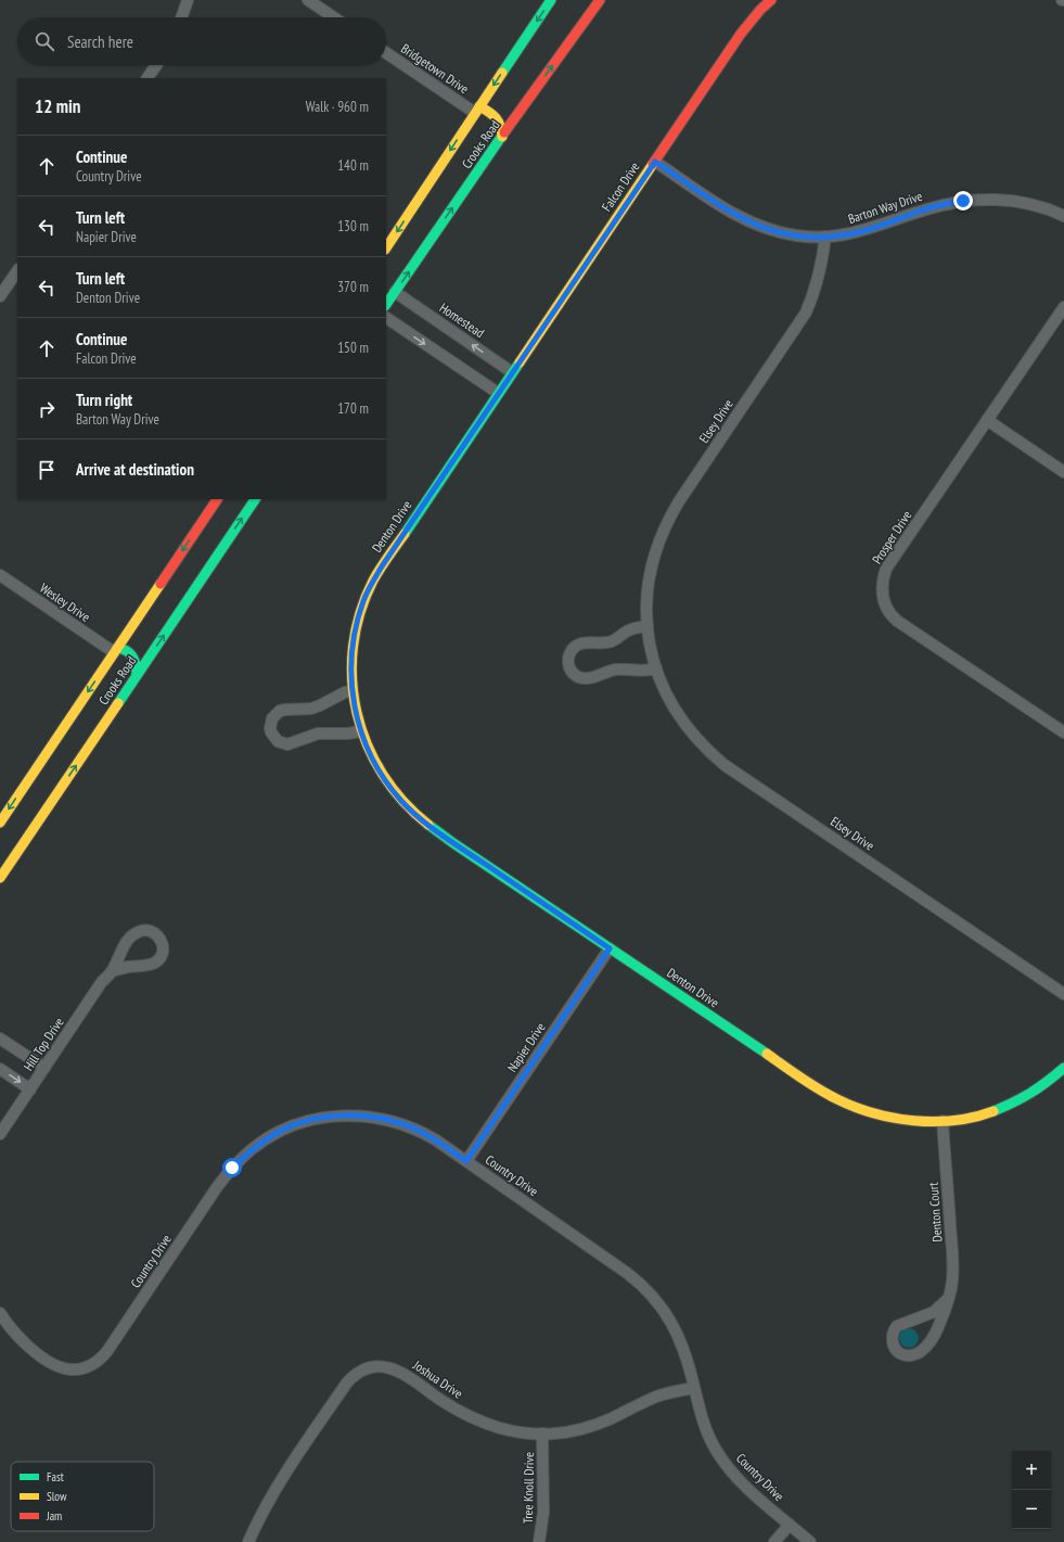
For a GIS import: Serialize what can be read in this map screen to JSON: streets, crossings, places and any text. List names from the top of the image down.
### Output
{
  "streets": {
    "street": [
      "Bridgetown Drive",
      "Crooks Road",
      "Falcon Drive",
      "Barton Way Drive",
      "Homestead",
      "Elsey Drive",
      "Denton Drive",
      "Prosper Drive",
      "Wesley Drive",
      "Hill Top Drive",
      "Napier Drive",
      "Country Drive",
      "Denton Court",
      "Joshua Drive",
      "Tree Knoll Drive"
    ]
  },
  "crossings": [
    ["Bridgetown Drive", "Crooks Road"],
    ["Crooks Road", "Homestead"],
    ["Crooks Road", "Wesley Drive"],
    ["Falcon Drive", "Barton Way Drive"],
    ["Falcon Drive", "Homestead"],
    ["Falcon Drive", "Denton Drive"],
    ["Barton Way Drive", "Elsey Drive"],
    ["Denton Drive", "Napier Drive"],
    ["Denton Drive", "Denton Court"],
    ["Napier Drive", "Country Drive"],
    ["Country Drive", "Joshua Drive"],
    ["Joshua Drive", "Tree Knoll Drive"]
  ],
  "legend": ["Fast", "Slow", "Jam"],
  "page": {
    "search": "Search here",
    "heading": ["12 min", "Walk · 960 m"],
    "list": [
      ["Continue", "Country Drive", "140 m"],
      ["Turn left", "Napier Drive", "130 m"],
      ["Turn left", "Denton Drive", "370 m"],
      ["Continue", "Falcon Drive", "150 m"],
      ["Turn right", "Barton Way Drive", "170 m"],
      "Arrive at destination"
    ],
    "map_buttons": ["+", "−"]
  }
}
